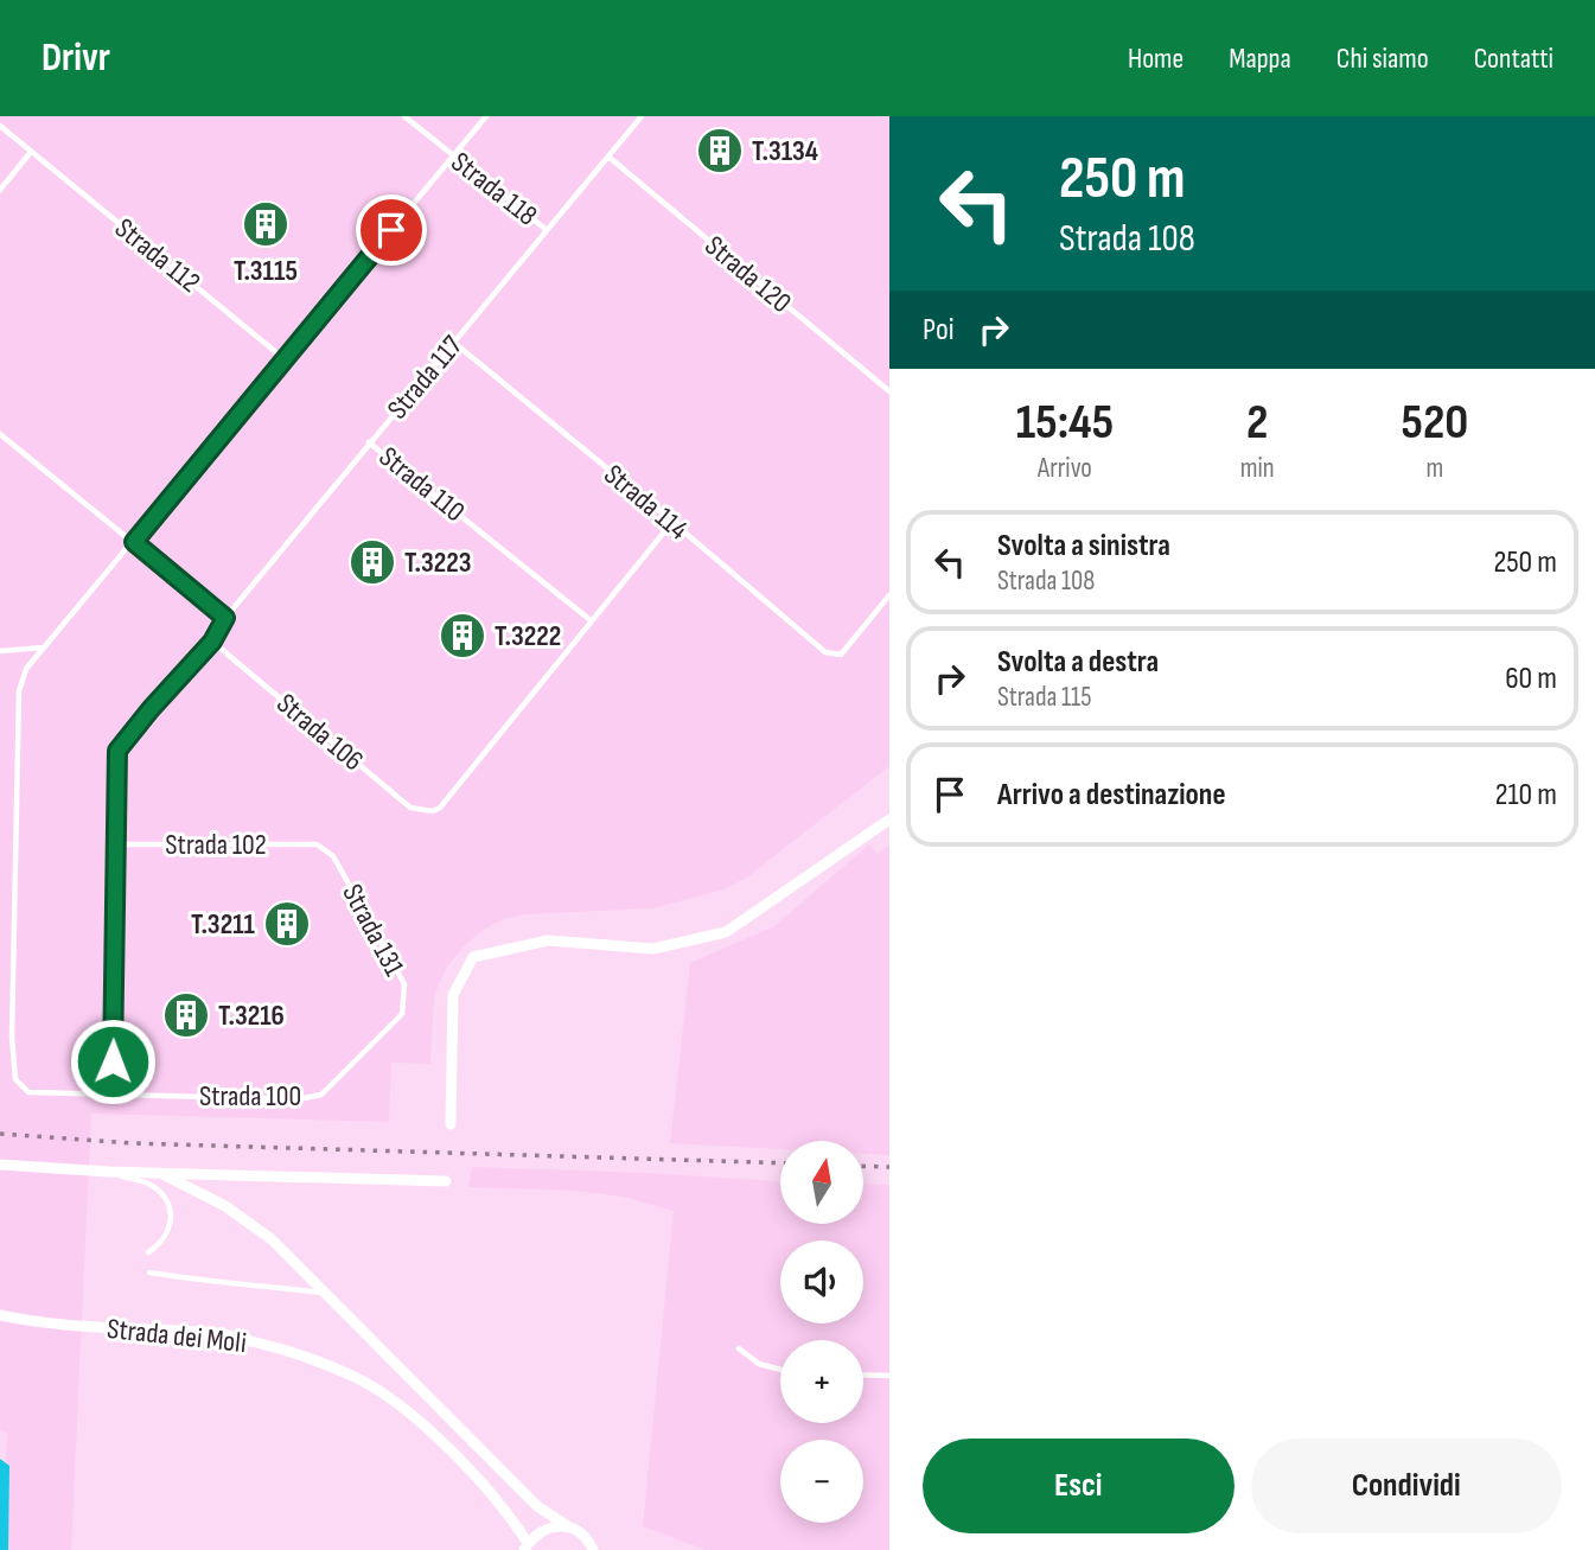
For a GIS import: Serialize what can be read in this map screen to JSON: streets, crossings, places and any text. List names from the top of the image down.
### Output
{
  "streets": {
    "street": ["Strada dei Moli"],
    "lane": [
      "Strada 118",
      "Strada 112",
      "Strada 120",
      "Strada 117",
      "Strada 110",
      "Strada 114",
      "Strada 106",
      "Strada 102",
      "Strada 131",
      "Strada 100"
    ]
  },
  "crossings": [
    ["Strada 118", "Strada 117"],
    ["Strada 120", "Strada 117"],
    ["Strada 117", "Strada 110"],
    ["Strada 117", "Strada 114"],
    ["Strada 117", "Strada 106"],
    ["Strada 117", "Strada 102"],
    ["Strada 117", "Strada 100"],
    ["Strada 110", "Strada 106"],
    ["Strada 102", "Strada 131"],
    ["Strada 131", "Strada 100"]
  ],
  "places": {
    "building": [
      "T.3134",
      "T.3115",
      "T.3223",
      "T.3222",
      "T.3211",
      "T.3216"
    ]
  },
  "north": "top",
  "page": {
    "header": "Drivr",
    "nav": [
      "Home",
      "Mappa",
      "Chi siamo",
      "Contatti"
    ],
    "turn": ["250 m", "Strada 108"],
    "then": "Poi",
    "eta": [
      "15:45",
      "Arrivo",
      "2",
      "min",
      "520",
      "m"
    ],
    "list": [
      {
        "name": "Svolta a sinistra",
        "note": "Strada 108",
        "value": "250 m"
      },
      {
        "name": "Svolta a destra",
        "note": "Strada 115",
        "value": "60 m"
      },
      {
        "name": "Arrivo a destinazione",
        "value": "210 m"
      }
    ],
    "map_buttons": ["+", "−"],
    "buttons": ["Esci", "Condividi"]
  }
}
